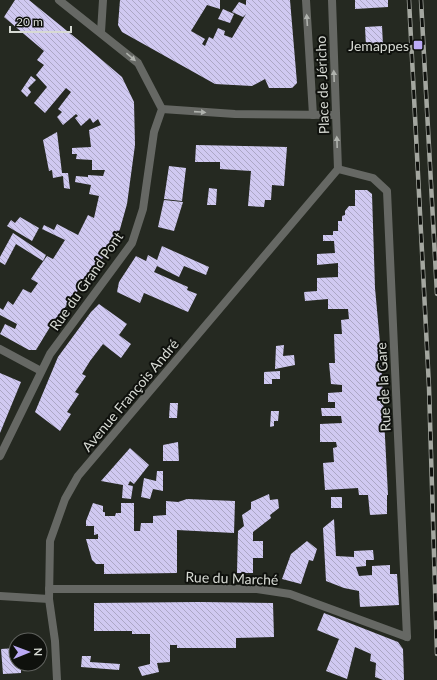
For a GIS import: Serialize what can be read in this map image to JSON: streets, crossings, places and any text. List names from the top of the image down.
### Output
{
  "streets": {
    "street": [
      "Place de Jéricho",
      "Rue du Grand Pont",
      "Rue de la Gare",
      "Avenue François André",
      "Rue du Marché"
    ]
  },
  "crossings": [
    ["Place de Jéricho", "Rue de la Gare"],
    ["Place de Jéricho", "Avenue François André"],
    ["Rue de la Gare", "Avenue François André"],
    ["Rue de la Gare", "Rue du Marché"],
    ["Avenue François André", "Rue du Marché"]
  ],
  "one_way": ["Place de Jéricho"],
  "places": {
    "transit": ["Jemappes"]
  },
  "scale_bar": "20 m",
  "north": "right"
}
